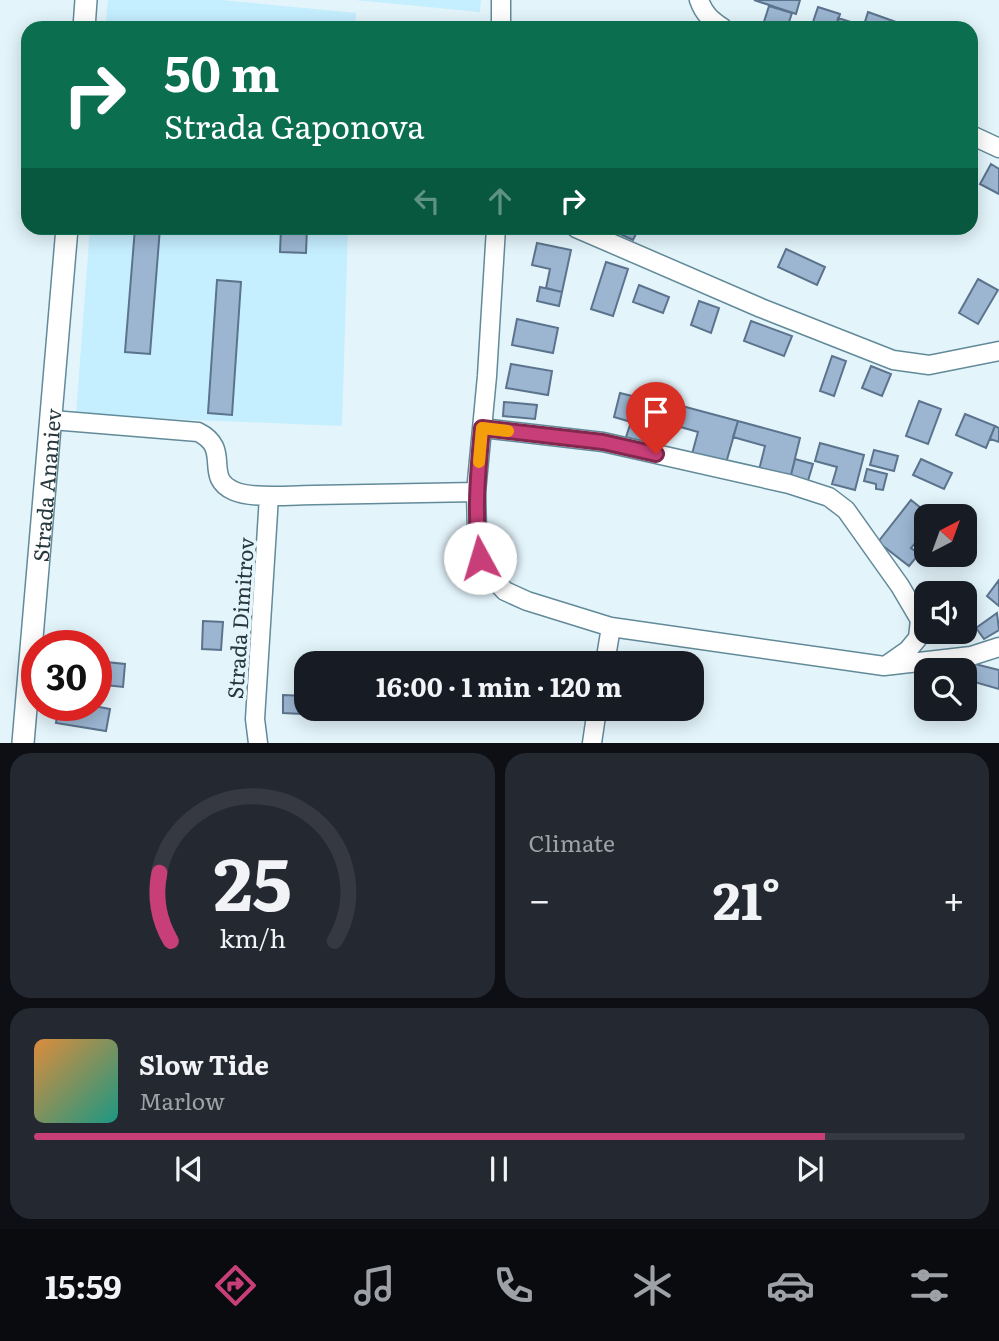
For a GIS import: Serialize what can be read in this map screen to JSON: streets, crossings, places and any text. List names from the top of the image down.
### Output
{
  "streets": {
    "street": ["Strada Ananiev", "Strada Dimitrov"]
  },
  "north": "top right",
  "page": {
    "turn": ["50 m", "Strada Gaponova"],
    "limit": "30",
    "trip": "16:00 · 1 min · 120 m",
    "tile": "Climate",
    "heat": ["−", "21°", "+"],
    "song": ["Slow Tide", "Marlow"],
    "tabs": "15:59",
    "gauge": ["25", "km/h"]
  }
}
